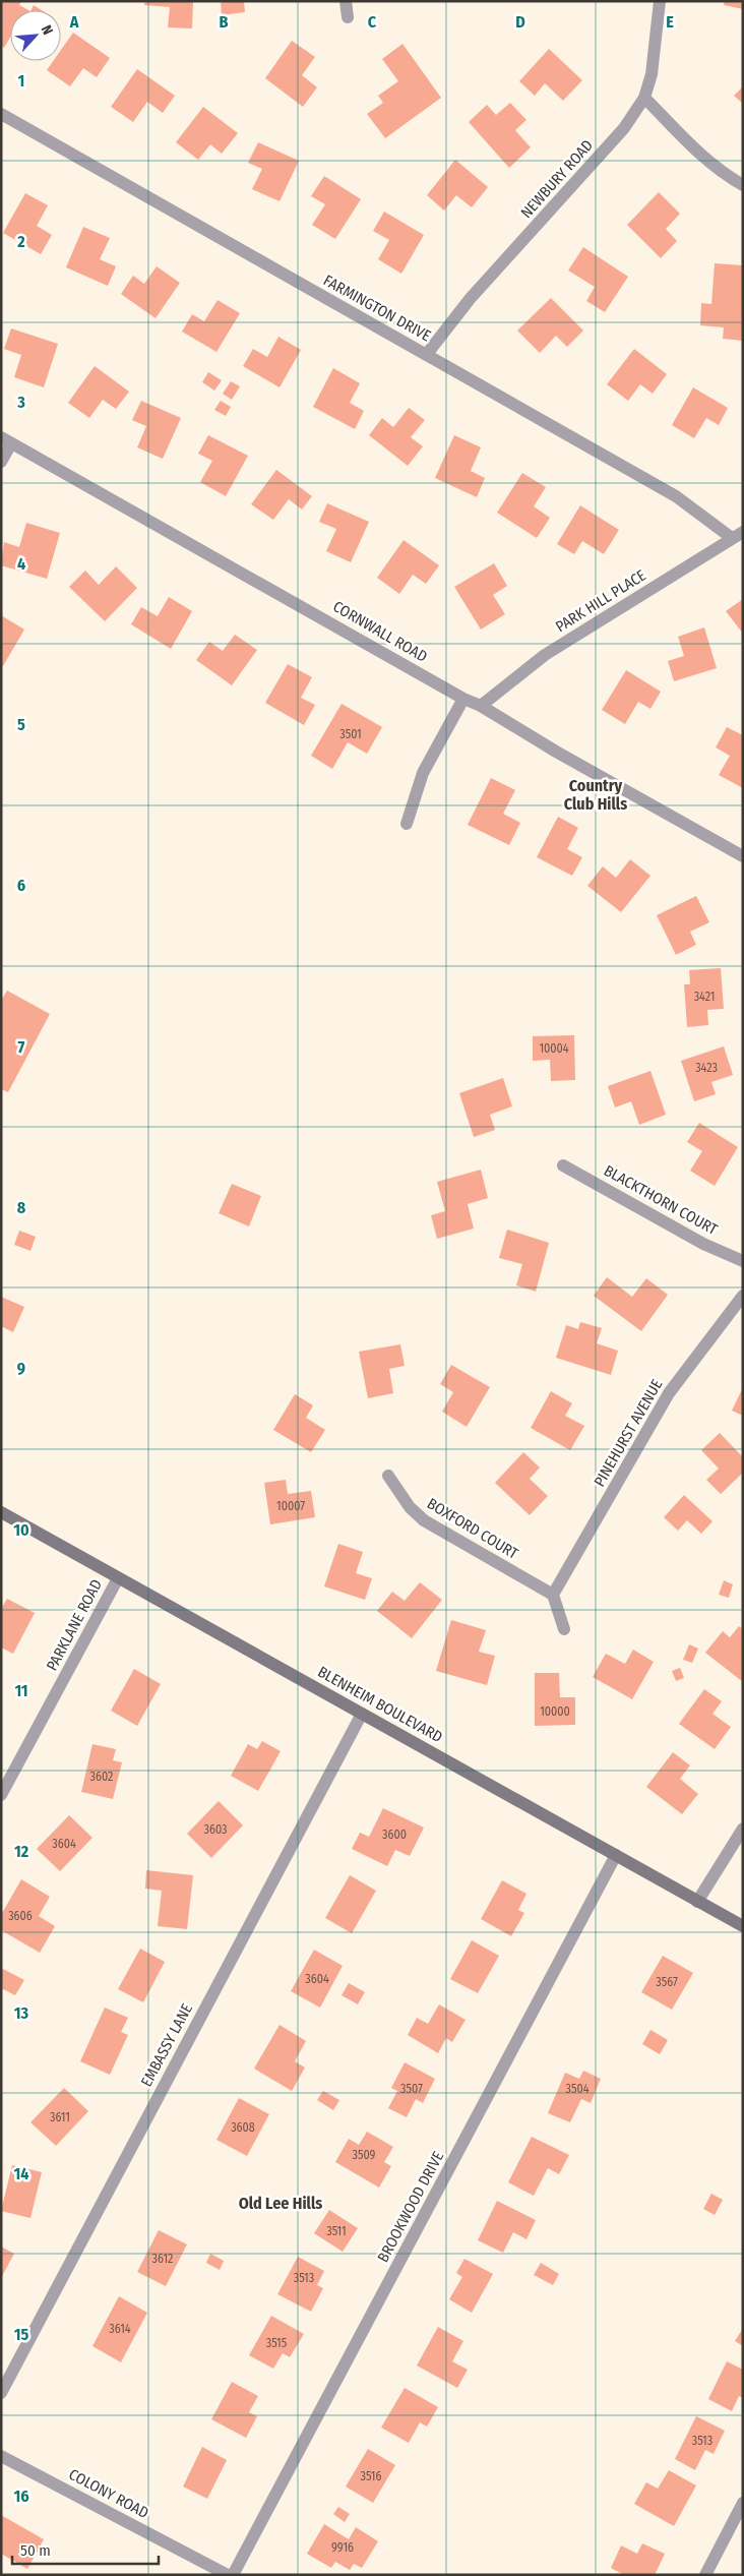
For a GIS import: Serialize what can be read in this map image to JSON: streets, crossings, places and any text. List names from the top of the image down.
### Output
{
  "streets": {
    "main road": ["BLENHEIM BOULEVARD"],
    "street": [
      "NEWBURY ROAD",
      "FARMINGTON DRIVE",
      "PARK HILL PLACE",
      "CORNWALL ROAD",
      "BLACKTHORN COURT",
      "PINEHURST AVENUE",
      "BOXFORD COURT",
      "PARKLANE ROAD",
      "EMBASSY LANE",
      "BROOKWOOD DRIVE",
      "COLONY ROAD"
    ]
  },
  "crossings": [
    ["NEWBURY ROAD", "FARMINGTON DRIVE"],
    ["FARMINGTON DRIVE", "PARK HILL PLACE"],
    ["PARK HILL PLACE", "CORNWALL ROAD"],
    ["PINEHURST AVENUE", "BOXFORD COURT"],
    ["PARKLANE ROAD", "BLENHEIM BOULEVARD"],
    ["BLENHEIM BOULEVARD", "EMBASSY LANE"],
    ["BLENHEIM BOULEVARD", "BROOKWOOD DRIVE"]
  ],
  "districts": ["Country Club Hills", "Old Lee Hills"],
  "house_numbers": [
    "3501",
    "3421",
    "10004",
    "3423",
    "10007",
    "10000",
    "3602",
    "3603",
    "3600",
    "3604",
    "3606",
    "3604",
    "3567",
    "3507",
    "3504",
    "3611",
    "3608",
    "3509",
    "3511",
    "3612",
    "3513",
    "3614",
    "3515",
    "3513",
    "3516",
    "9916"
  ],
  "scale_bar": "50 m",
  "north": "top right",
  "grid": {
    "columns": [
      "A",
      "B",
      "C",
      "D",
      "E"
    ],
    "rows": [
      "1",
      "2",
      "3",
      "4",
      "5",
      "6",
      "7",
      "8",
      "9",
      "10",
      "11",
      "12",
      "13",
      "14",
      "15",
      "16"
    ]
  }
}
